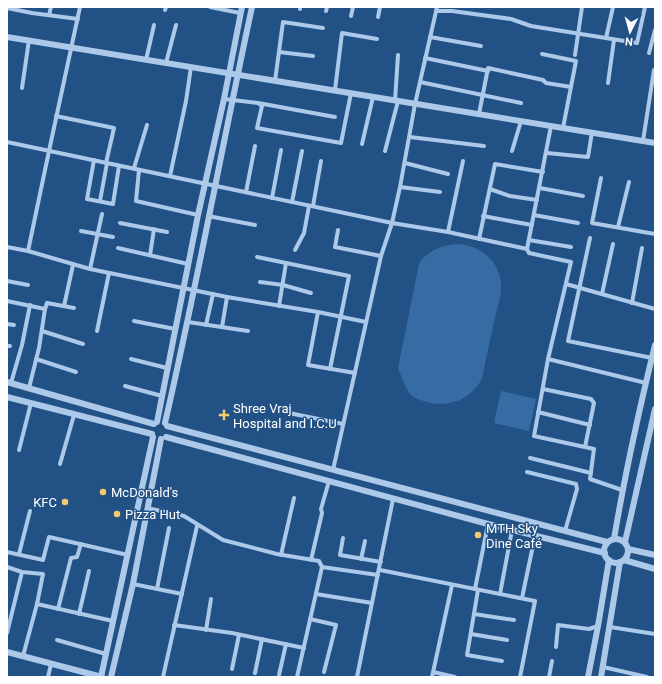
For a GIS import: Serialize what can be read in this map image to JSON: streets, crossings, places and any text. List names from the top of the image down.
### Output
{
  "places": {
    "health": ["Shree Vraj Hospital and I.C.U"],
    "other": [
      "McDonald's",
      "KFC",
      "Pizza Hut",
      "MTH Sky Dine Café"
    ]
  },
  "north": "bottom"
}
